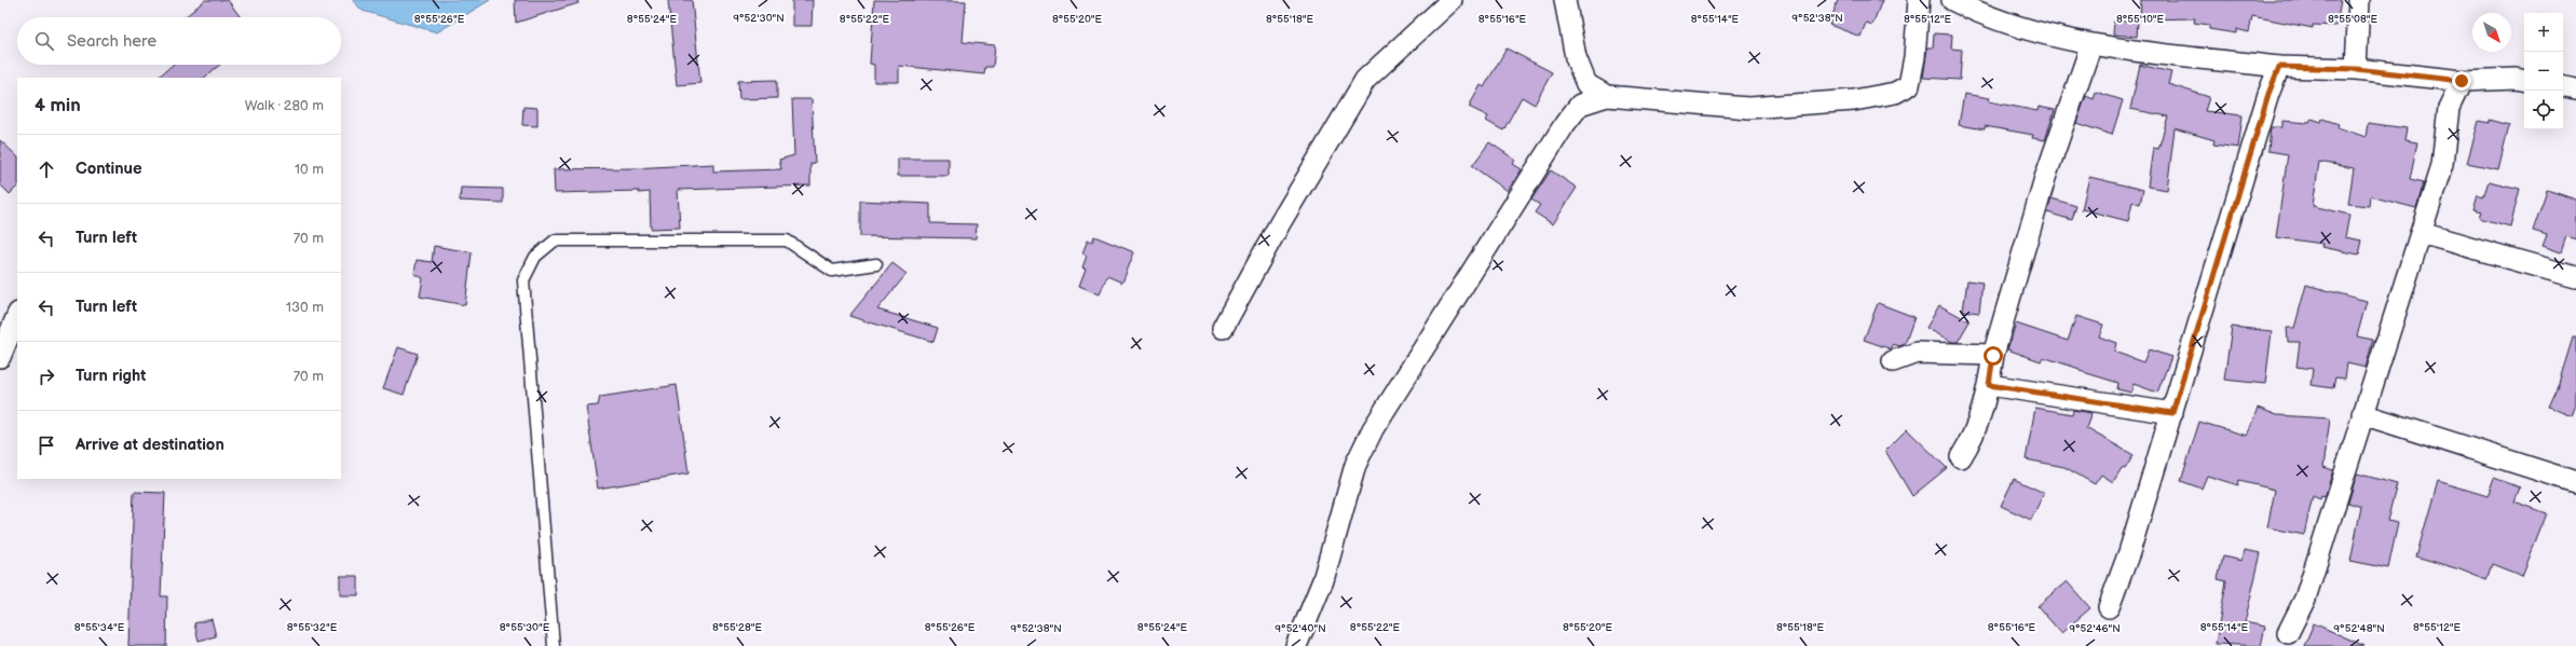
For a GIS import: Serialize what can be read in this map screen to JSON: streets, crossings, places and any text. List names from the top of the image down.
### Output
{
  "north": "bottom right",
  "page": {
    "map_buttons": ["+", "−"],
    "search": "Search here",
    "heading": ["4 min", "Walk · 280 m"],
    "list": [
      ["Continue", "10 m"],
      ["Turn left", "70 m"],
      ["Turn left", "130 m"],
      ["Turn right", "70 m"],
      "Arrive at destination"
    ]
  },
  "coordinates": [
    "9°52'30\"N",
    "9°52'38\"N",
    "8°55'26\"E",
    "8°55'24\"E",
    "8°55'22\"E",
    "8°55'20\"E",
    "8°55'18\"E",
    "8°55'14\"E",
    "8°55'16\"E",
    "8°55'12\"E",
    "8°55'10\"E",
    "8°55'08\"E",
    "8°55'34\"E",
    "8°55'32\"E",
    "8°55'30\"E",
    "8°55'28\"E",
    "9°52'40\"N",
    "9°52'46\"N",
    "9°52'48\"N"
  ]
}
